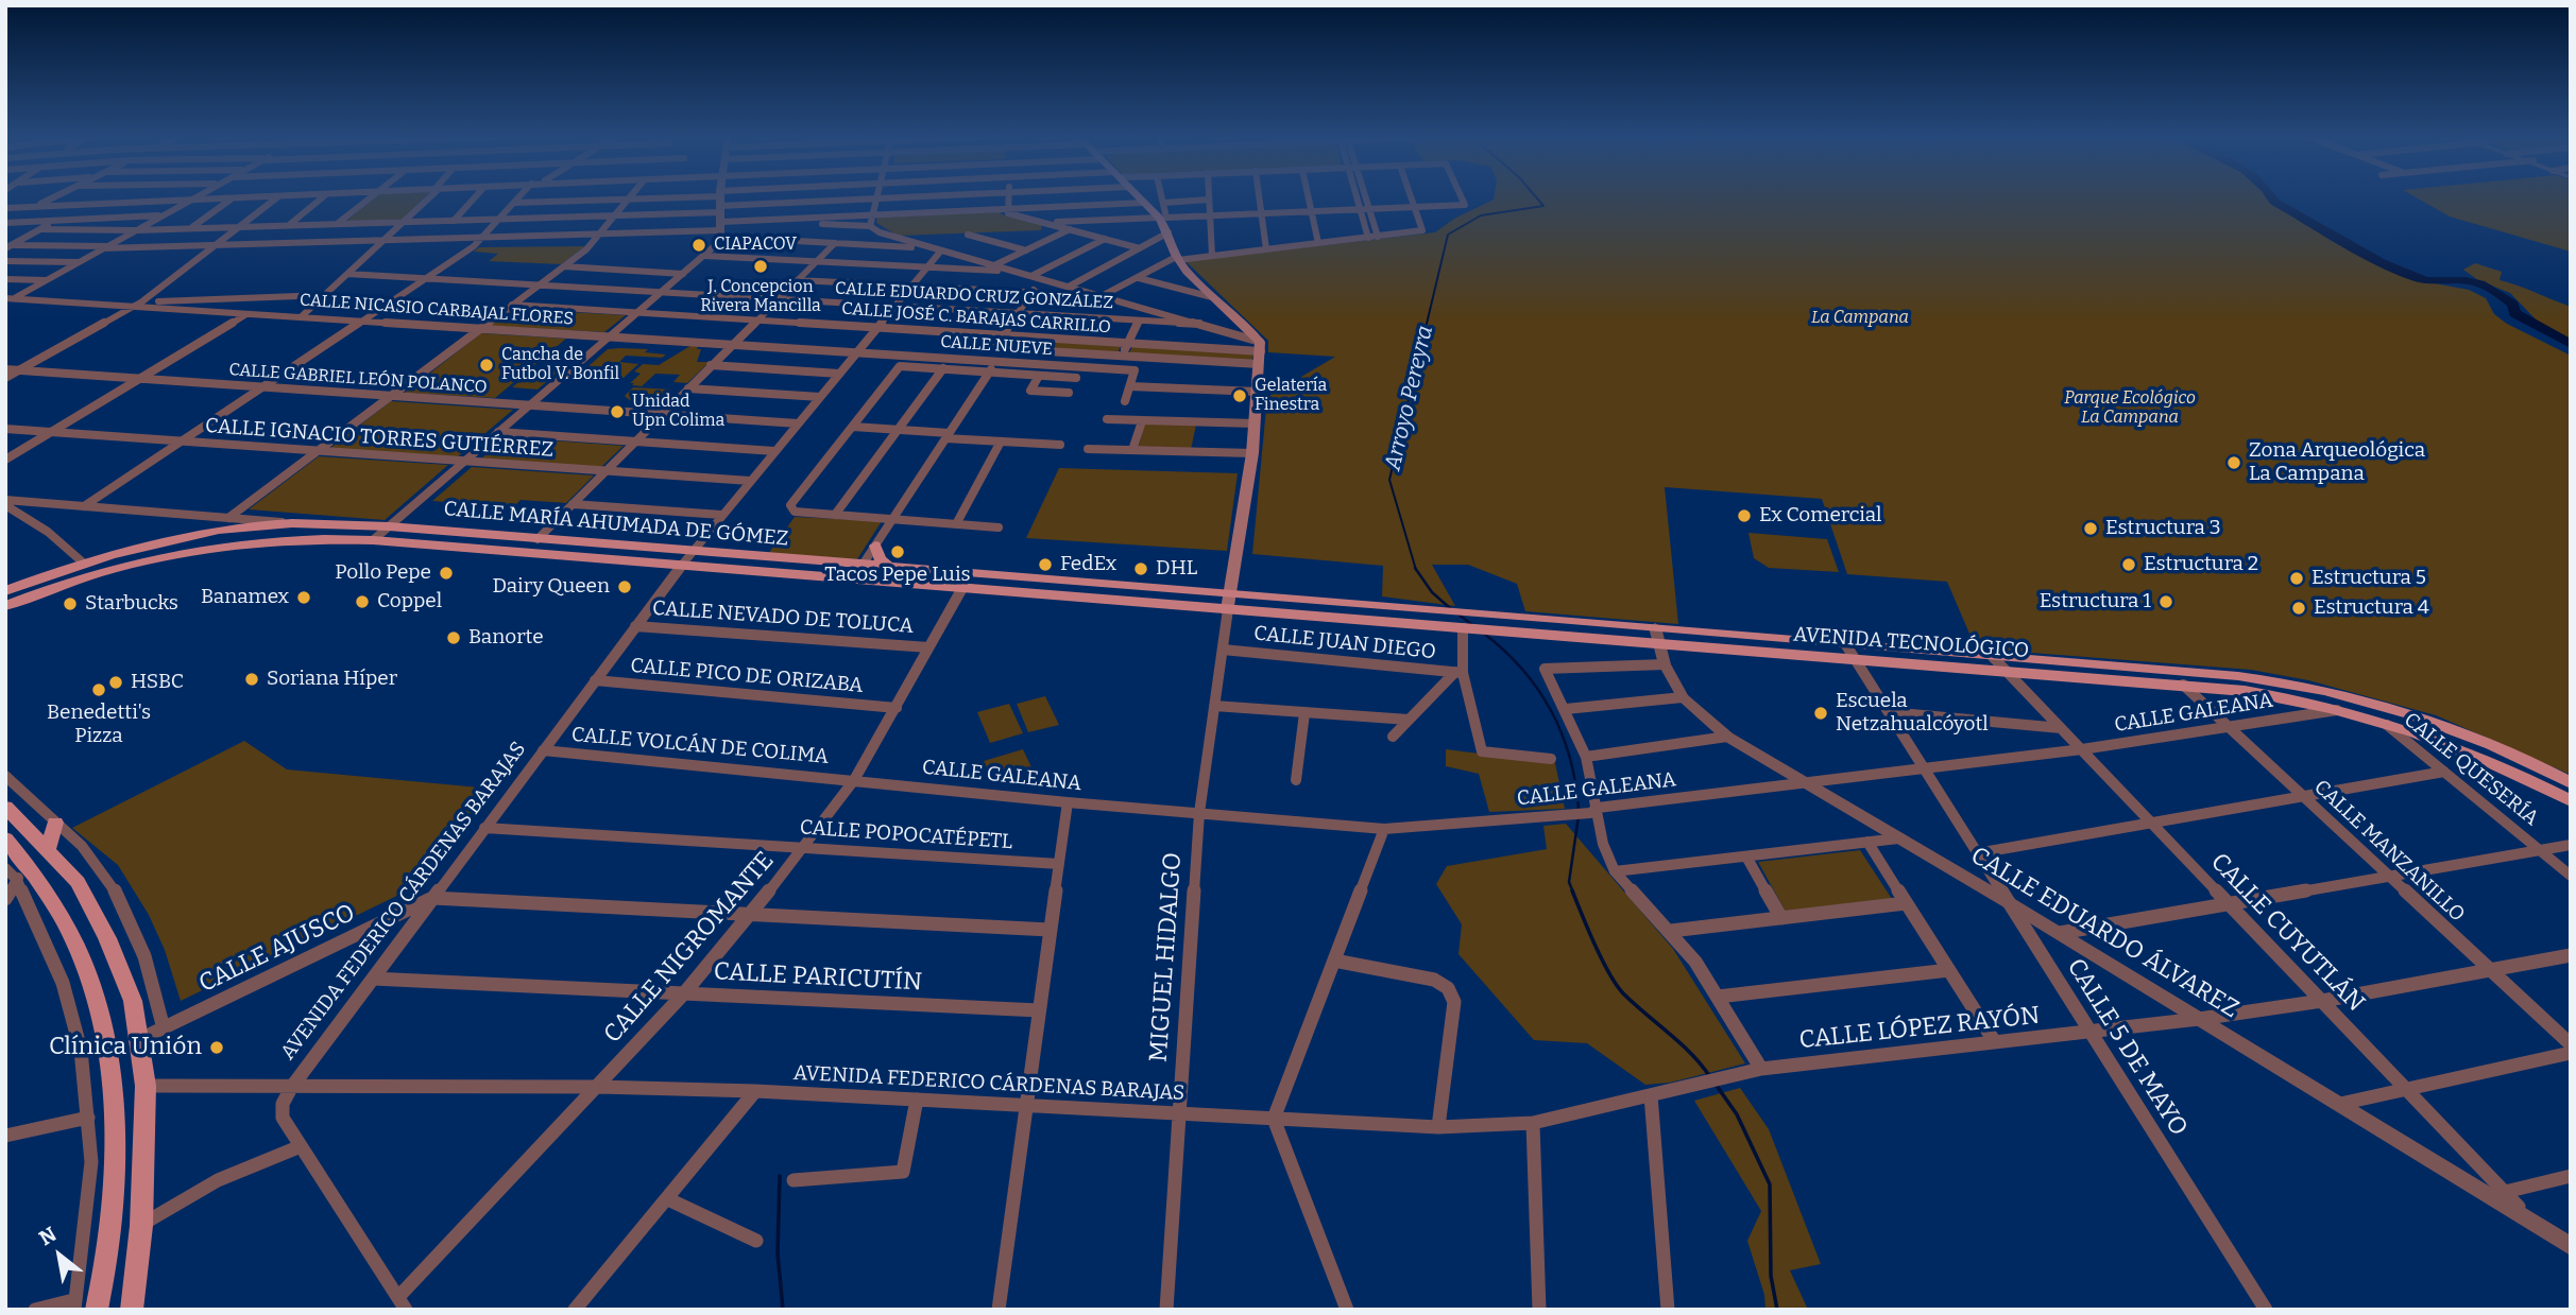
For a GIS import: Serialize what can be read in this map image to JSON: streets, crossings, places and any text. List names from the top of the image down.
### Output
{
  "streets": {
    "main road": ["CALLE MARÍA AHUMADA DE GÓMEZ", "AVENIDA TECNOLÓGICO"],
    "street": [
      "CALLE EDUARDO CRUZ GONZÁLEZ",
      "CALLE NICASIO CARBAJAL FLORES",
      "CALLE JOSÉ C. BARAJAS CARRILLO",
      "CALLE NUEVE",
      "CALLE GABRIEL LEÓN POLANCO",
      "CALLE IGNACIO TORRES GUTIÉRREZ",
      "CALLE NEVADO DE TOLUCA",
      "CALLE JUAN DIEGO",
      "CALLE PICO DE ORIZABA",
      "CALLE GALEANA",
      "CALLE VOLCÁN DE COLIMA",
      "CALLE QUESERÍA",
      "CALLE POPOCATÉPETL",
      "CALLE MANZANILLO",
      "AVENIDA FEDERICO CÁRDENAS BARAJAS",
      "CALLE EDUARDO ÁLVAREZ",
      "CALLE CUYUTLÁN",
      "CALLE NIGROMANTE",
      "CALLE AJUSCO",
      "MIGUEL HIDALGO",
      "CALLE PARICUTÍN",
      "CALLE LÓPEZ RAYÓN",
      "CALLE 5 DE MAYO"
    ]
  },
  "crossings": [
    ["CALLE EDUARDO CRUZ GONZÁLEZ", "AVENIDA FEDERICO CÁRDENAS BARAJAS"],
    ["CALLE NICASIO CARBAJAL FLORES", "CALLE NUEVE"],
    ["CALLE NICASIO CARBAJAL FLORES", "AVENIDA FEDERICO CÁRDENAS BARAJAS"],
    ["CALLE JOSÉ C. BARAJAS CARRILLO", "AVENIDA FEDERICO CÁRDENAS BARAJAS"],
    ["CALLE NUEVE", "AVENIDA FEDERICO CÁRDENAS BARAJAS"],
    ["CALLE GABRIEL LEÓN POLANCO", "AVENIDA FEDERICO CÁRDENAS BARAJAS"],
    ["CALLE IGNACIO TORRES GUTIÉRREZ", "AVENIDA FEDERICO CÁRDENAS BARAJAS"],
    ["CALLE MARÍA AHUMADA DE GÓMEZ", "AVENIDA TECNOLÓGICO"],
    ["CALLE MARÍA AHUMADA DE GÓMEZ", "AVENIDA FEDERICO CÁRDENAS BARAJAS"],
    ["CALLE MARÍA AHUMADA DE GÓMEZ", "CALLE NIGROMANTE"],
    ["CALLE MARÍA AHUMADA DE GÓMEZ", "MIGUEL HIDALGO"],
    ["CALLE NEVADO DE TOLUCA", "AVENIDA FEDERICO CÁRDENAS BARAJAS"],
    ["CALLE NEVADO DE TOLUCA", "CALLE NIGROMANTE"],
    ["CALLE JUAN DIEGO", "MIGUEL HIDALGO"],
    ["AVENIDA TECNOLÓGICO", "CALLE GALEANA"],
    ["AVENIDA TECNOLÓGICO", "CALLE QUESERÍA"],
    ["AVENIDA TECNOLÓGICO", "CALLE MANZANILLO"],
    ["AVENIDA TECNOLÓGICO", "CALLE EDUARDO ÁLVAREZ"],
    ["AVENIDA TECNOLÓGICO", "CALLE CUYUTLÁN"],
    ["AVENIDA TECNOLÓGICO", "MIGUEL HIDALGO"],
    ["AVENIDA TECNOLÓGICO", "CALLE 5 DE MAYO"],
    ["CALLE PICO DE ORIZABA", "AVENIDA FEDERICO CÁRDENAS BARAJAS"],
    ["CALLE PICO DE ORIZABA", "CALLE NIGROMANTE"],
    ["CALLE GALEANA", "CALLE VOLCÁN DE COLIMA"],
    ["CALLE GALEANA", "CALLE MANZANILLO"],
    ["CALLE GALEANA", "CALLE EDUARDO ÁLVAREZ"],
    ["CALLE GALEANA", "CALLE CUYUTLÁN"],
    ["CALLE GALEANA", "CALLE NIGROMANTE"],
    ["CALLE GALEANA", "MIGUEL HIDALGO"],
    ["CALLE GALEANA", "CALLE 5 DE MAYO"],
    ["CALLE VOLCÁN DE COLIMA", "AVENIDA FEDERICO CÁRDENAS BARAJAS"],
    ["CALLE VOLCÁN DE COLIMA", "CALLE NIGROMANTE"],
    ["CALLE POPOCATÉPETL", "AVENIDA FEDERICO CÁRDENAS BARAJAS"],
    ["CALLE POPOCATÉPETL", "CALLE NIGROMANTE"],
    ["CALLE MANZANILLO", "CALLE LÓPEZ RAYÓN"],
    ["AVENIDA FEDERICO CÁRDENAS BARAJAS", "CALLE NIGROMANTE"],
    ["AVENIDA FEDERICO CÁRDENAS BARAJAS", "CALLE AJUSCO"],
    ["AVENIDA FEDERICO CÁRDENAS BARAJAS", "MIGUEL HIDALGO"],
    ["AVENIDA FEDERICO CÁRDENAS BARAJAS", "CALLE PARICUTÍN"],
    ["AVENIDA FEDERICO CÁRDENAS BARAJAS", "CALLE LÓPEZ RAYÓN"],
    ["CALLE EDUARDO ÁLVAREZ", "CALLE CUYUTLÁN"],
    ["CALLE EDUARDO ÁLVAREZ", "CALLE LÓPEZ RAYÓN"],
    ["CALLE EDUARDO ÁLVAREZ", "CALLE 5 DE MAYO"],
    ["CALLE CUYUTLÁN", "CALLE LÓPEZ RAYÓN"],
    ["CALLE NIGROMANTE", "CALLE PARICUTÍN"],
    ["CALLE LÓPEZ RAYÓN", "CALLE 5 DE MAYO"]
  ],
  "water": ["Arroyo Pereyra"],
  "parks": ["La Campana", "Parque Ecológico La Campana"],
  "places": [
    "CIAPACOV",
    "J. Concepcion Rivera Mancilla",
    "Cancha de Futbol V. Bonfil",
    "Gelatería Finestra",
    "Unidad Upn Colima",
    "Zona Arqueológica La Campana",
    "Ex Comercial",
    "Estructura 3",
    "Tacos Pepe Luis",
    "FedEx",
    "Estructura 2",
    "DHL",
    "Pollo Pepe",
    "Estructura 5",
    "Dairy Queen",
    "Banamex",
    "Coppel",
    "Estructura 1",
    "Starbucks",
    "Estructura 4",
    "Banorte",
    "Soriana Híper",
    "HSBC",
    "Benedetti's Pizza",
    "Escuela Netzahualcóyotl",
    "Clínica Unión"
  ],
  "north": "top left"
}
